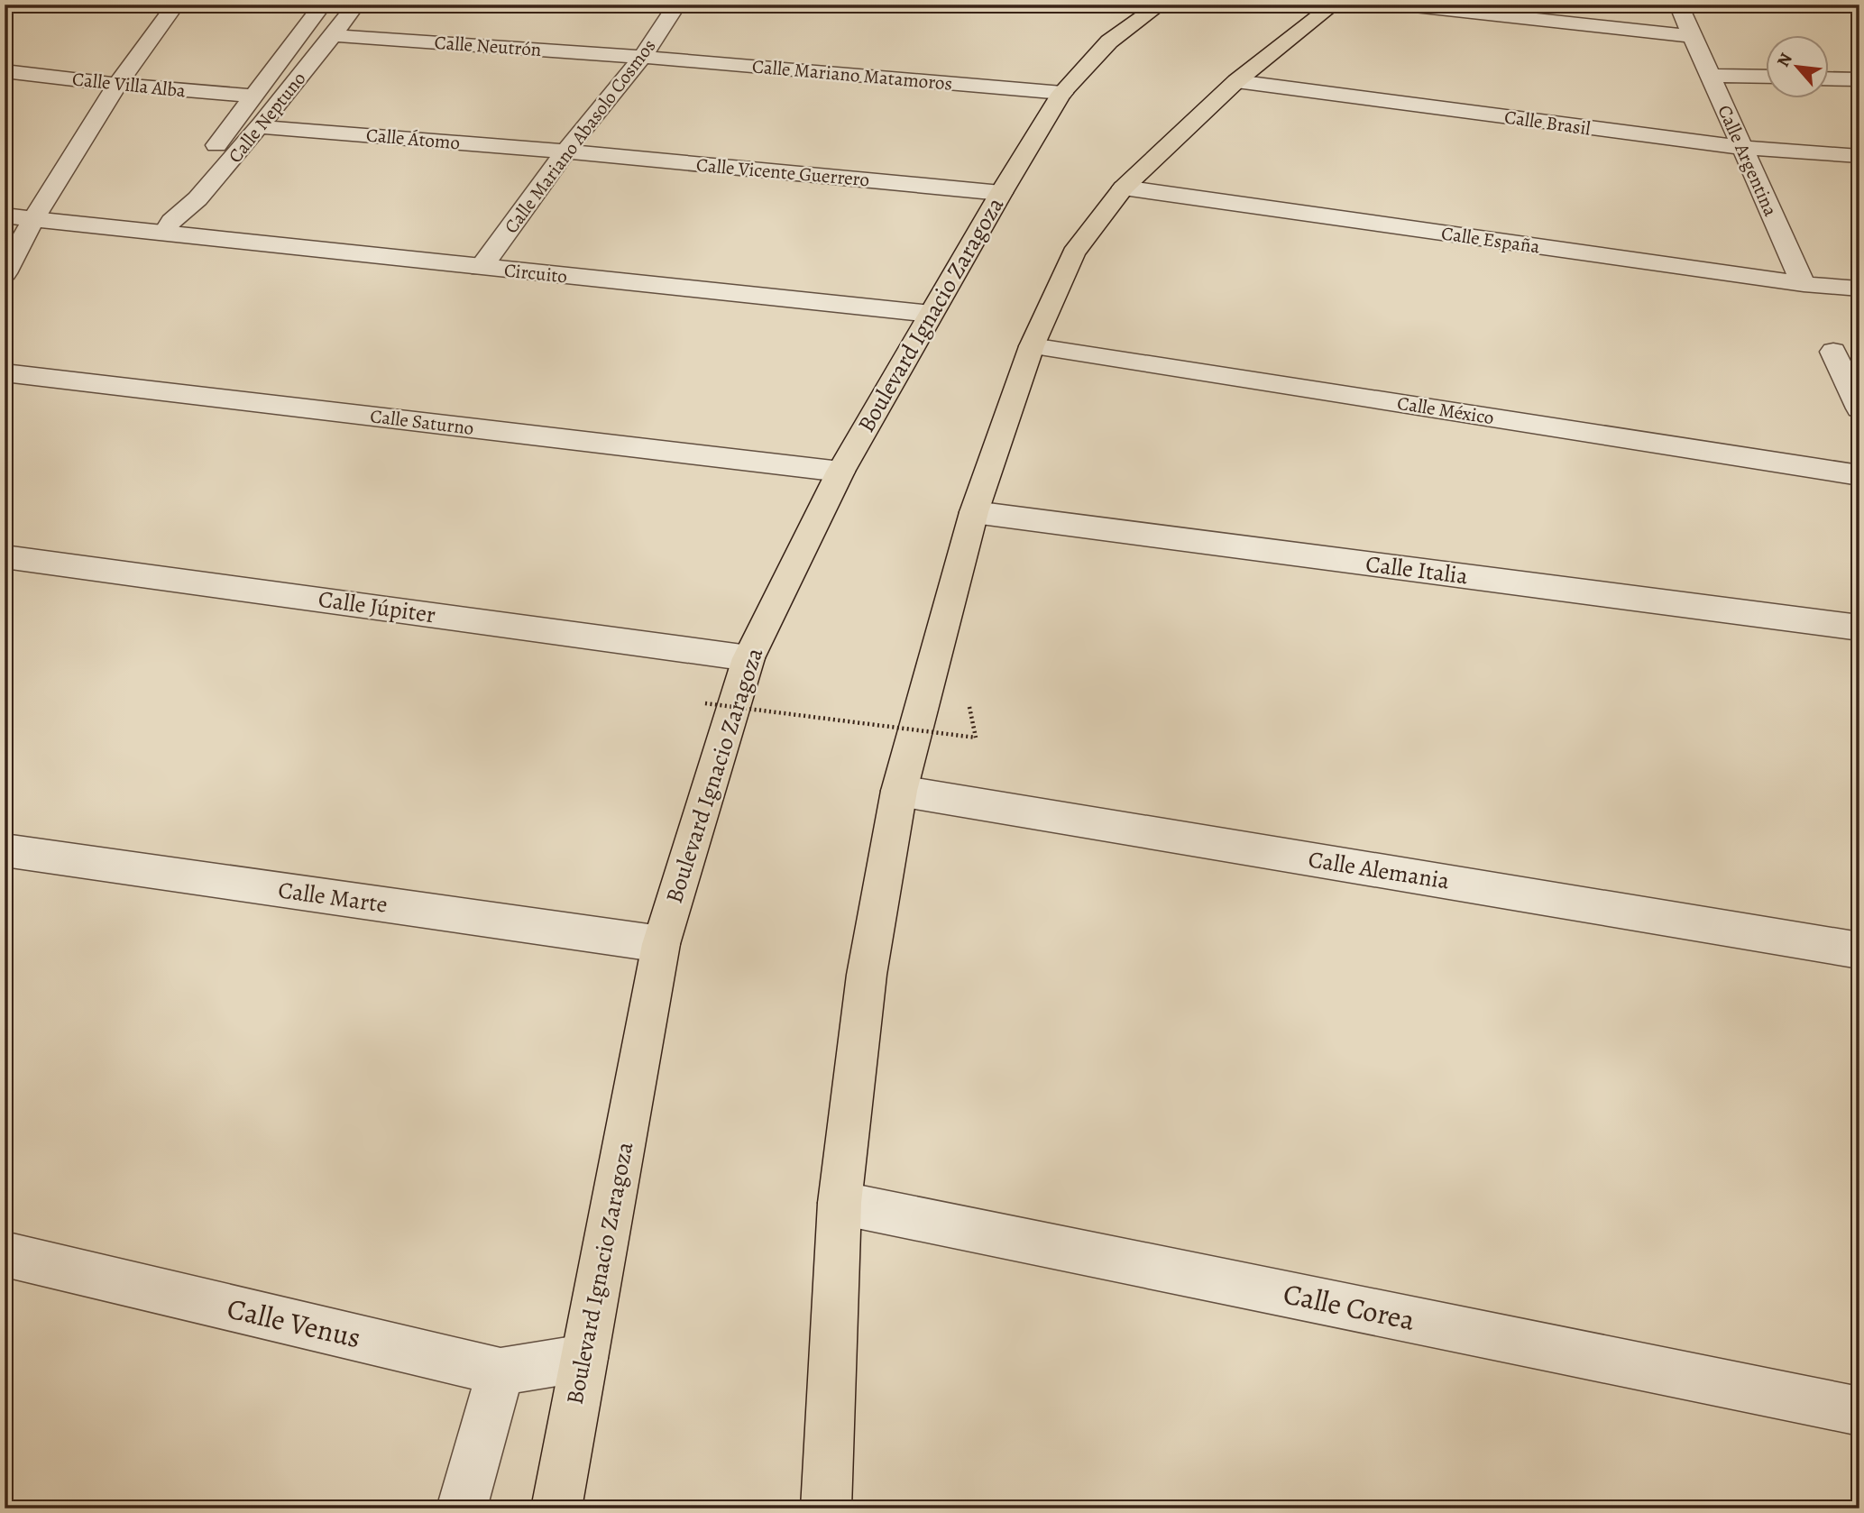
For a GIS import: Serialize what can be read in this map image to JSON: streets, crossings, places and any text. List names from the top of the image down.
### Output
{
  "streets": {
    "main road": ["Boulevard Ignacio Zaragoza"],
    "street": [
      "Calle Neutrón",
      "Calle Mariano Matamoros",
      "Calle Villa Alba",
      "Calle Neptuno",
      "Calle Brasil",
      "Calle Mariano Abasolo Cosmos",
      "Calle Átomo",
      "Calle Argentina",
      "Calle Vicente Guerrero",
      "Calle España",
      "Circuito",
      "Calle México",
      "Calle Saturno",
      "Calle Italia",
      "Calle Júpiter",
      "Calle Alemania",
      "Calle Marte",
      "Calle Corea",
      "Calle Venus"
    ]
  },
  "crossings": [
    ["Calle Neutrón", "Calle Mariano Matamoros"],
    ["Calle Neutrón", "Calle Neptuno"],
    ["Calle Neutrón", "Calle Mariano Abasolo Cosmos"],
    ["Calle Mariano Matamoros", "Calle Mariano Abasolo Cosmos"],
    ["Calle Mariano Matamoros", "Boulevard Ignacio Zaragoza"],
    ["Calle Villa Alba", "Calle Neptuno"],
    ["Calle Neptuno", "Calle Átomo"],
    ["Calle Neptuno", "Circuito"],
    ["Calle Brasil", "Calle Argentina"],
    ["Calle Mariano Abasolo Cosmos", "Calle Átomo"],
    ["Calle Mariano Abasolo Cosmos", "Calle Vicente Guerrero"],
    ["Calle Mariano Abasolo Cosmos", "Circuito"],
    ["Calle Átomo", "Calle Vicente Guerrero"],
    ["Calle Argentina", "Calle España"],
    ["Calle Vicente Guerrero", "Boulevard Ignacio Zaragoza"],
    ["Circuito", "Boulevard Ignacio Zaragoza"],
    ["Boulevard Ignacio Zaragoza", "Calle Saturno"],
    ["Boulevard Ignacio Zaragoza", "Calle Júpiter"],
    ["Boulevard Ignacio Zaragoza", "Calle Marte"],
    ["Boulevard Ignacio Zaragoza", "Calle Venus"]
  ],
  "north": "top left"
}
